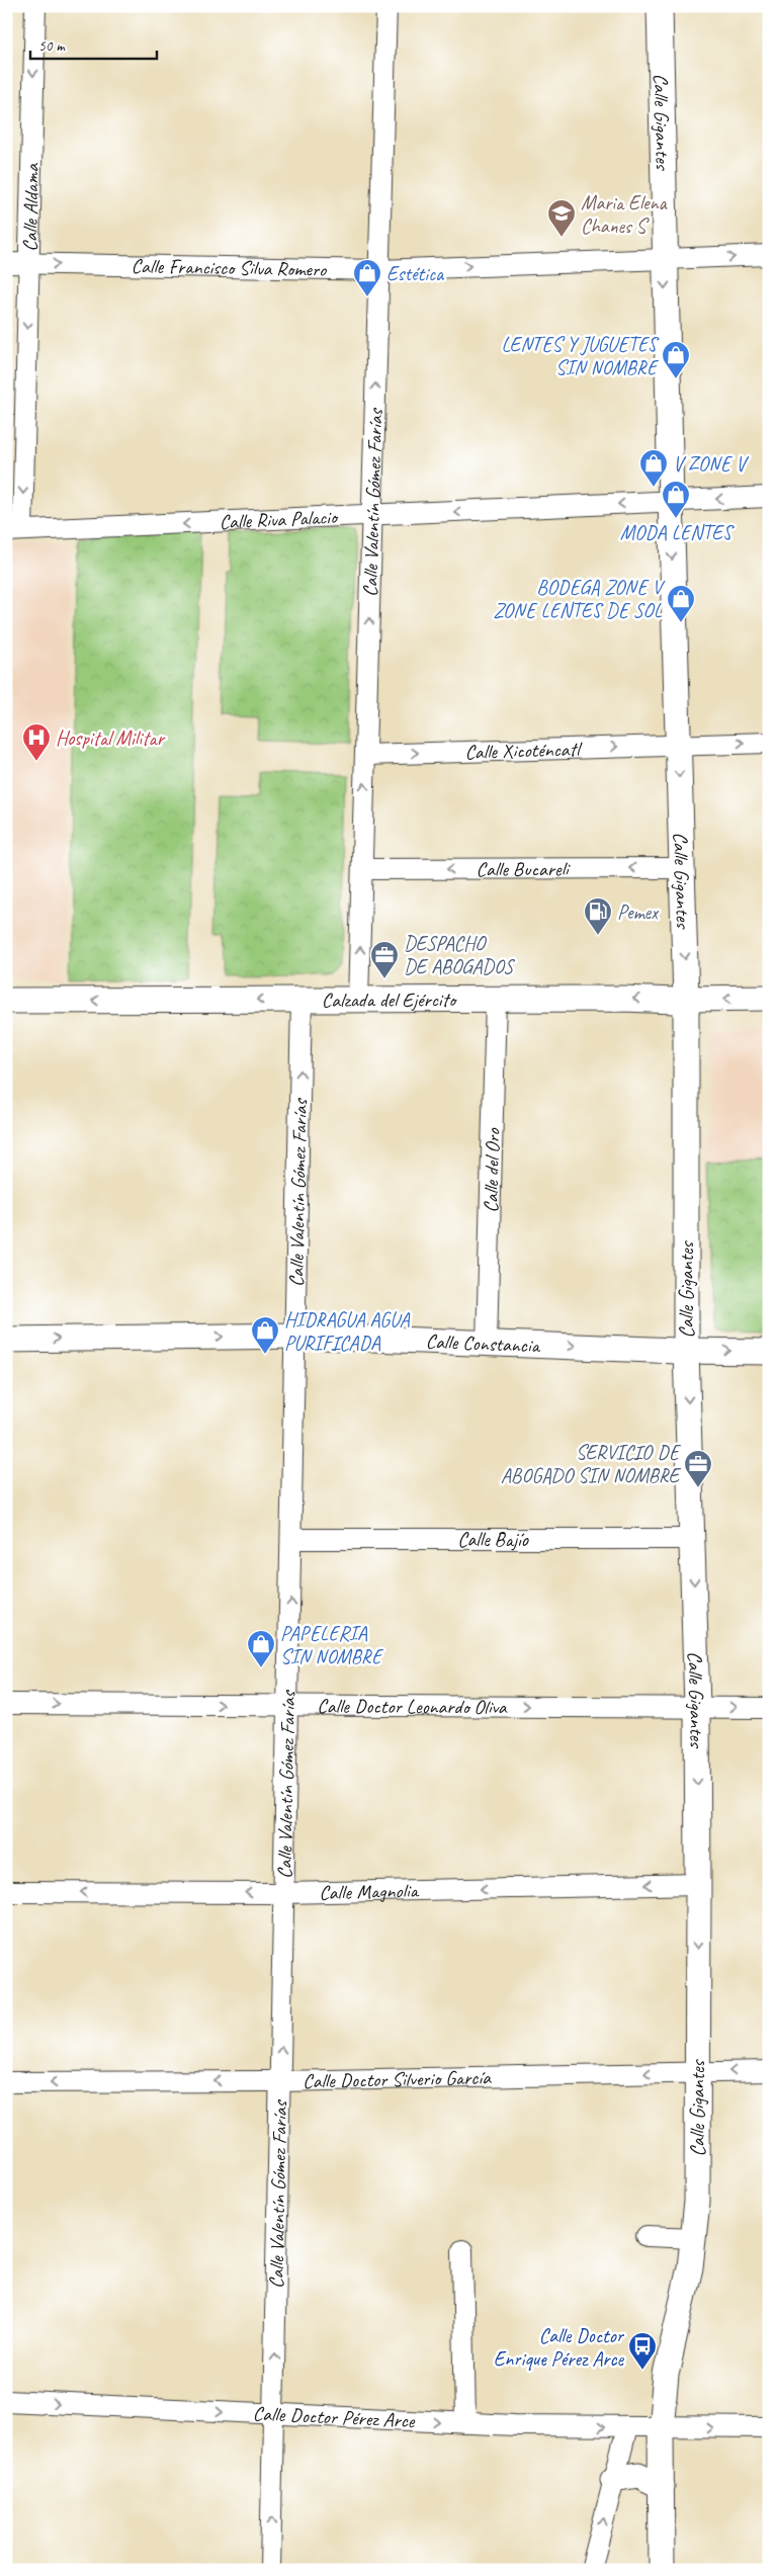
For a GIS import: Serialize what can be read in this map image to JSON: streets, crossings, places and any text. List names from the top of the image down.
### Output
{
  "streets": {
    "main road": ["Calle Gigantes", "Calzada del Ejército", "Calle Constancia"],
    "street": [
      "Calle Aldama",
      "Calle Francisco Silva Romero",
      "Calle Valentín Gómez Farías",
      "Calle Riva Palacio",
      "Calle Xicoténcatl",
      "Calle Bucareli",
      "Calle del Oro",
      "Calle Bajío",
      "Calle Doctor Leonardo Oliva",
      "Calle Magnolia",
      "Calle Doctor Silverio García",
      "Calle Doctor Pérez Arce"
    ]
  },
  "crossings": [
    ["Calle Gigantes", "Calle Francisco Silva Romero"],
    ["Calle Gigantes", "Calle Riva Palacio"],
    ["Calle Gigantes", "Calle Xicoténcatl"],
    ["Calle Gigantes", "Calle Bucareli"],
    ["Calle Gigantes", "Calzada del Ejército"],
    ["Calle Gigantes", "Calle Constancia"],
    ["Calle Gigantes", "Calle Bajío"],
    ["Calle Gigantes", "Calle Doctor Leonardo Oliva"],
    ["Calle Gigantes", "Calle Magnolia"],
    ["Calle Gigantes", "Calle Doctor Silverio García"],
    ["Calle Gigantes", "Calle Doctor Pérez Arce"],
    ["Calle Aldama", "Calle Francisco Silva Romero"],
    ["Calle Aldama", "Calle Riva Palacio"],
    ["Calle Francisco Silva Romero", "Calle Valentín Gómez Farías"],
    ["Calle Valentín Gómez Farías", "Calle Riva Palacio"],
    ["Calle Valentín Gómez Farías", "Calle Xicoténcatl"],
    ["Calle Valentín Gómez Farías", "Calle Bucareli"],
    ["Calle Valentín Gómez Farías", "Calzada del Ejército"],
    ["Calle Valentín Gómez Farías", "Calle Constancia"],
    ["Calle Valentín Gómez Farías", "Calle Bajío"],
    ["Calle Valentín Gómez Farías", "Calle Doctor Leonardo Oliva"],
    ["Calle Valentín Gómez Farías", "Calle Magnolia"],
    ["Calle Valentín Gómez Farías", "Calle Doctor Silverio García"],
    ["Calle Valentín Gómez Farías", "Calle Doctor Pérez Arce"],
    ["Calzada del Ejército", "Calle del Oro"],
    ["Calle del Oro", "Calle Constancia"]
  ],
  "one_way": [
    "Calle Gigantes",
    "Calle Aldama",
    "Calle Francisco Silva Romero",
    "Calle Valentín Gómez Farías",
    "Calle Riva Palacio",
    "Calle Xicoténcatl",
    "Calle Bucareli",
    "Calzada del Ejército",
    "Calle Constancia",
    "Calle Doctor Leonardo Oliva",
    "Calle Magnolia",
    "Calle Doctor Silverio García",
    "Calle Doctor Pérez Arce"
  ],
  "places": {
    "school or university": ["Maria Elena Chanes S"],
    "shop": [
      "Estética",
      "LENTES Y JUGUETES SIN NOMBRE",
      "V ZONE V",
      "MODA LENTES",
      "BODEGA ZONE V ZONE LENTES DE SOL",
      "HIDRAGUA AGUA PURIFICADA",
      "PAPELERIA SIN NOMBRE"
    ],
    "hospital": ["Hospital Militar"],
    "fuel station": ["Pemex"],
    "office": ["DESPACHO DE ABOGADOS", "SERVICIO DE ABOGADO SIN NOMBRE"],
    "bus stop": ["Calle Doctor Enrique Pérez Arce"]
  },
  "scale_bar": "50 m"
}
